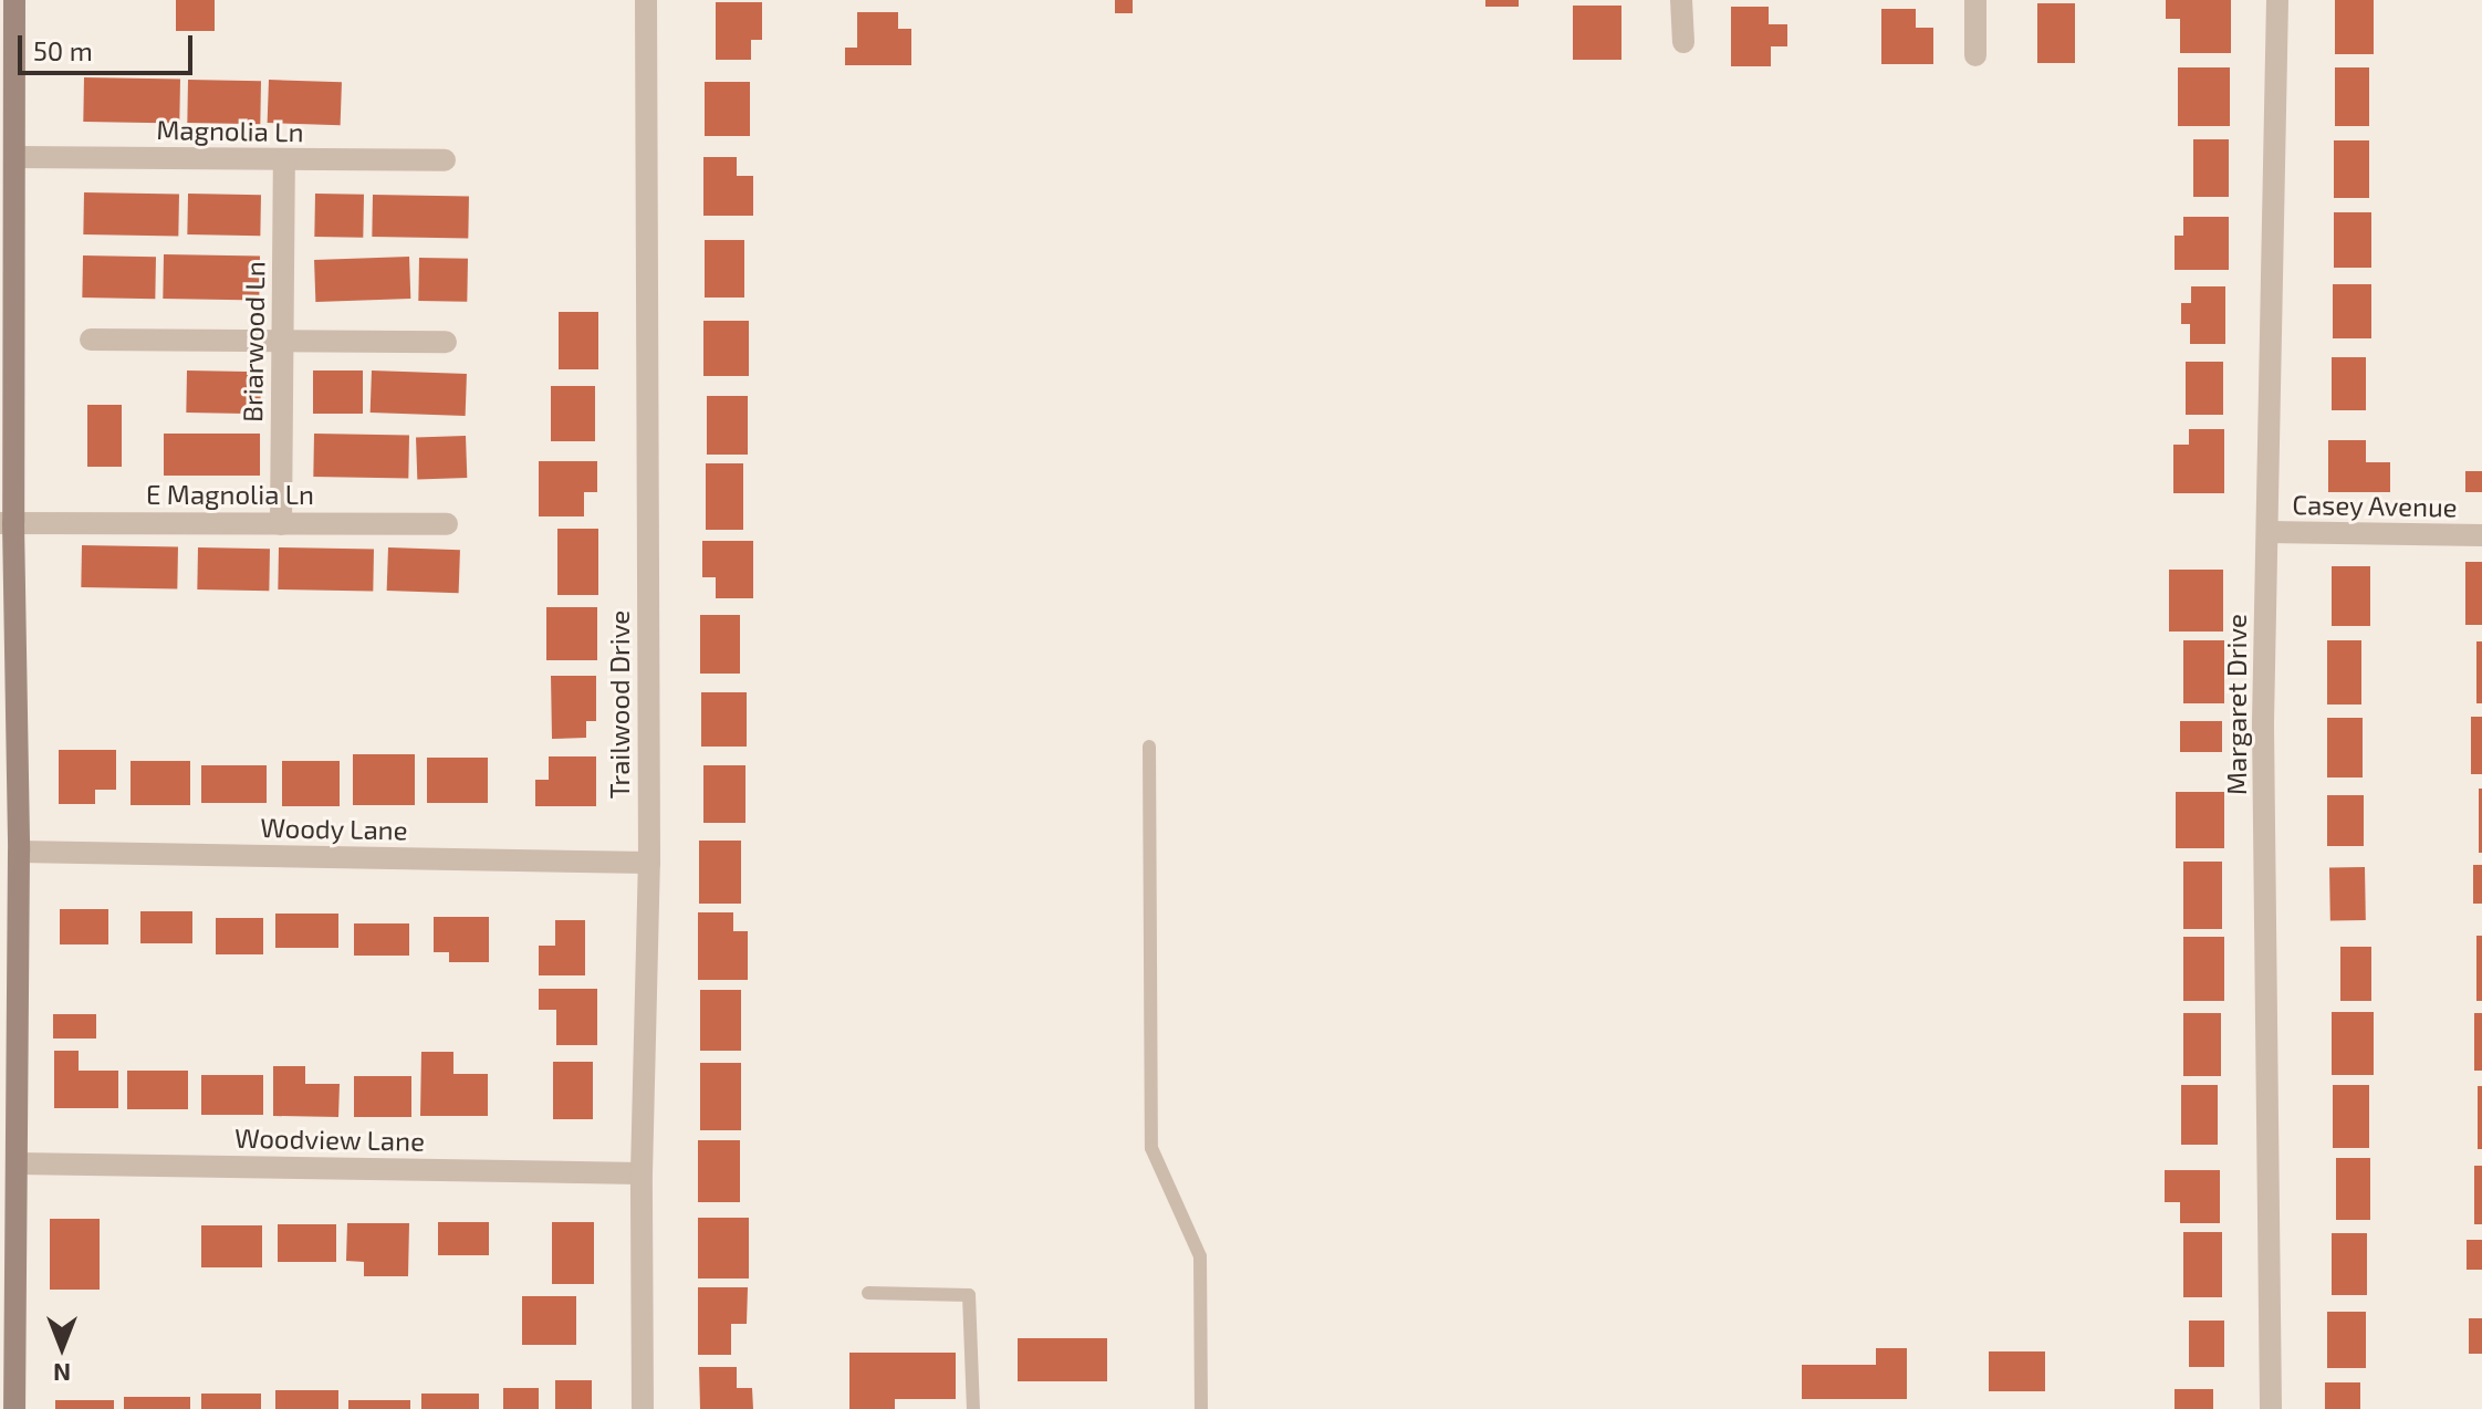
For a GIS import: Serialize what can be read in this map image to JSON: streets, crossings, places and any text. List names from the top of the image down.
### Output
{
  "streets": {
    "street": [
      "Magnolia Ln",
      "Briarwood Ln",
      "E Magnolia Ln",
      "Casey Avenue",
      "Trailwood Drive",
      "Margaret Drive",
      "Woody Lane",
      "Woodview Lane"
    ]
  },
  "crossings": [
    ["Magnolia Ln", "Briarwood Ln"],
    ["Briarwood Ln", "E Magnolia Ln"],
    ["Casey Avenue", "Margaret Drive"],
    ["Trailwood Drive", "Woody Lane"],
    ["Trailwood Drive", "Woodview Lane"]
  ],
  "scale_bar": "50 m",
  "north": "bottom"
}
